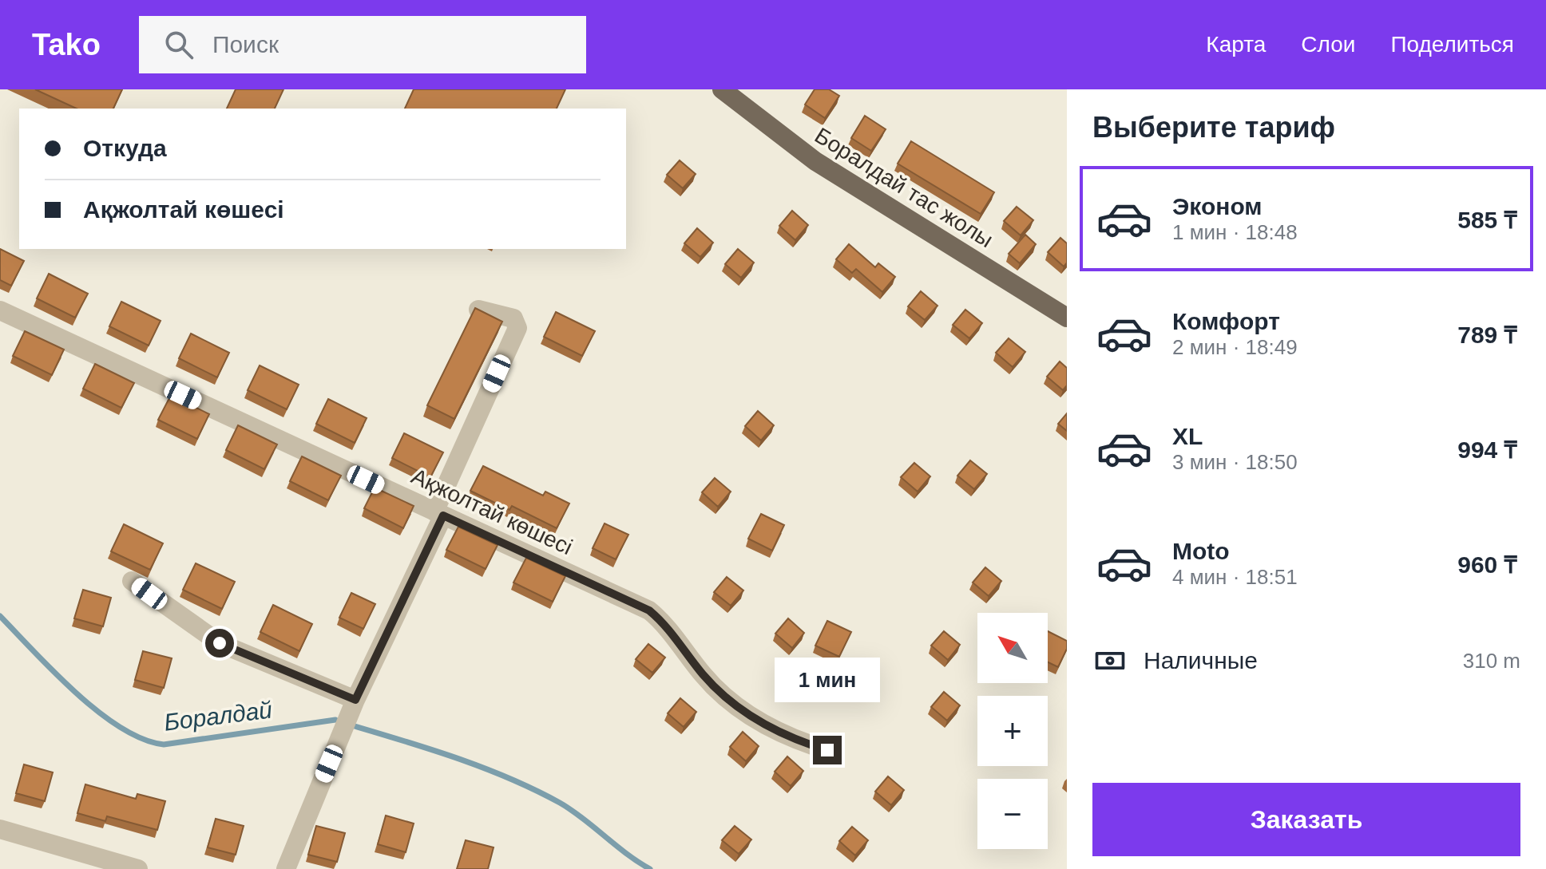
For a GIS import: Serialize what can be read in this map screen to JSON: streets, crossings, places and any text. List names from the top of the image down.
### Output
{
  "streets": {
    "main road": ["Боралдай тас жолы"],
    "street": ["Ақжолтай көшесі"]
  },
  "water": ["Боралдай"],
  "north": "top left",
  "page": {
    "header": "Tako",
    "search": "Поиск",
    "nav": ["Карта", "Слои", "Поделиться"],
    "heading": "Выберите тариф",
    "banner": ["Откуда", "Ақжолтай көшесі"],
    "list": [
      {
        "name": "Эконом",
        "note": "1 мин · 18:48",
        "value": "585 ₸"
      },
      {
        "name": "Комфорт",
        "note": "2 мин · 18:49",
        "value": "789 ₸"
      },
      {
        "name": "XL",
        "note": "3 мин · 18:50",
        "value": "994 ₸"
      },
      {
        "name": "Moto",
        "note": "4 мин · 18:51",
        "value": "960 ₸"
      }
    ],
    "map_buttons": ["+", "−"],
    "pay": ["Наличные", "310 m"],
    "bubble": "1 мин",
    "buttons": "Заказать"
  }
}
